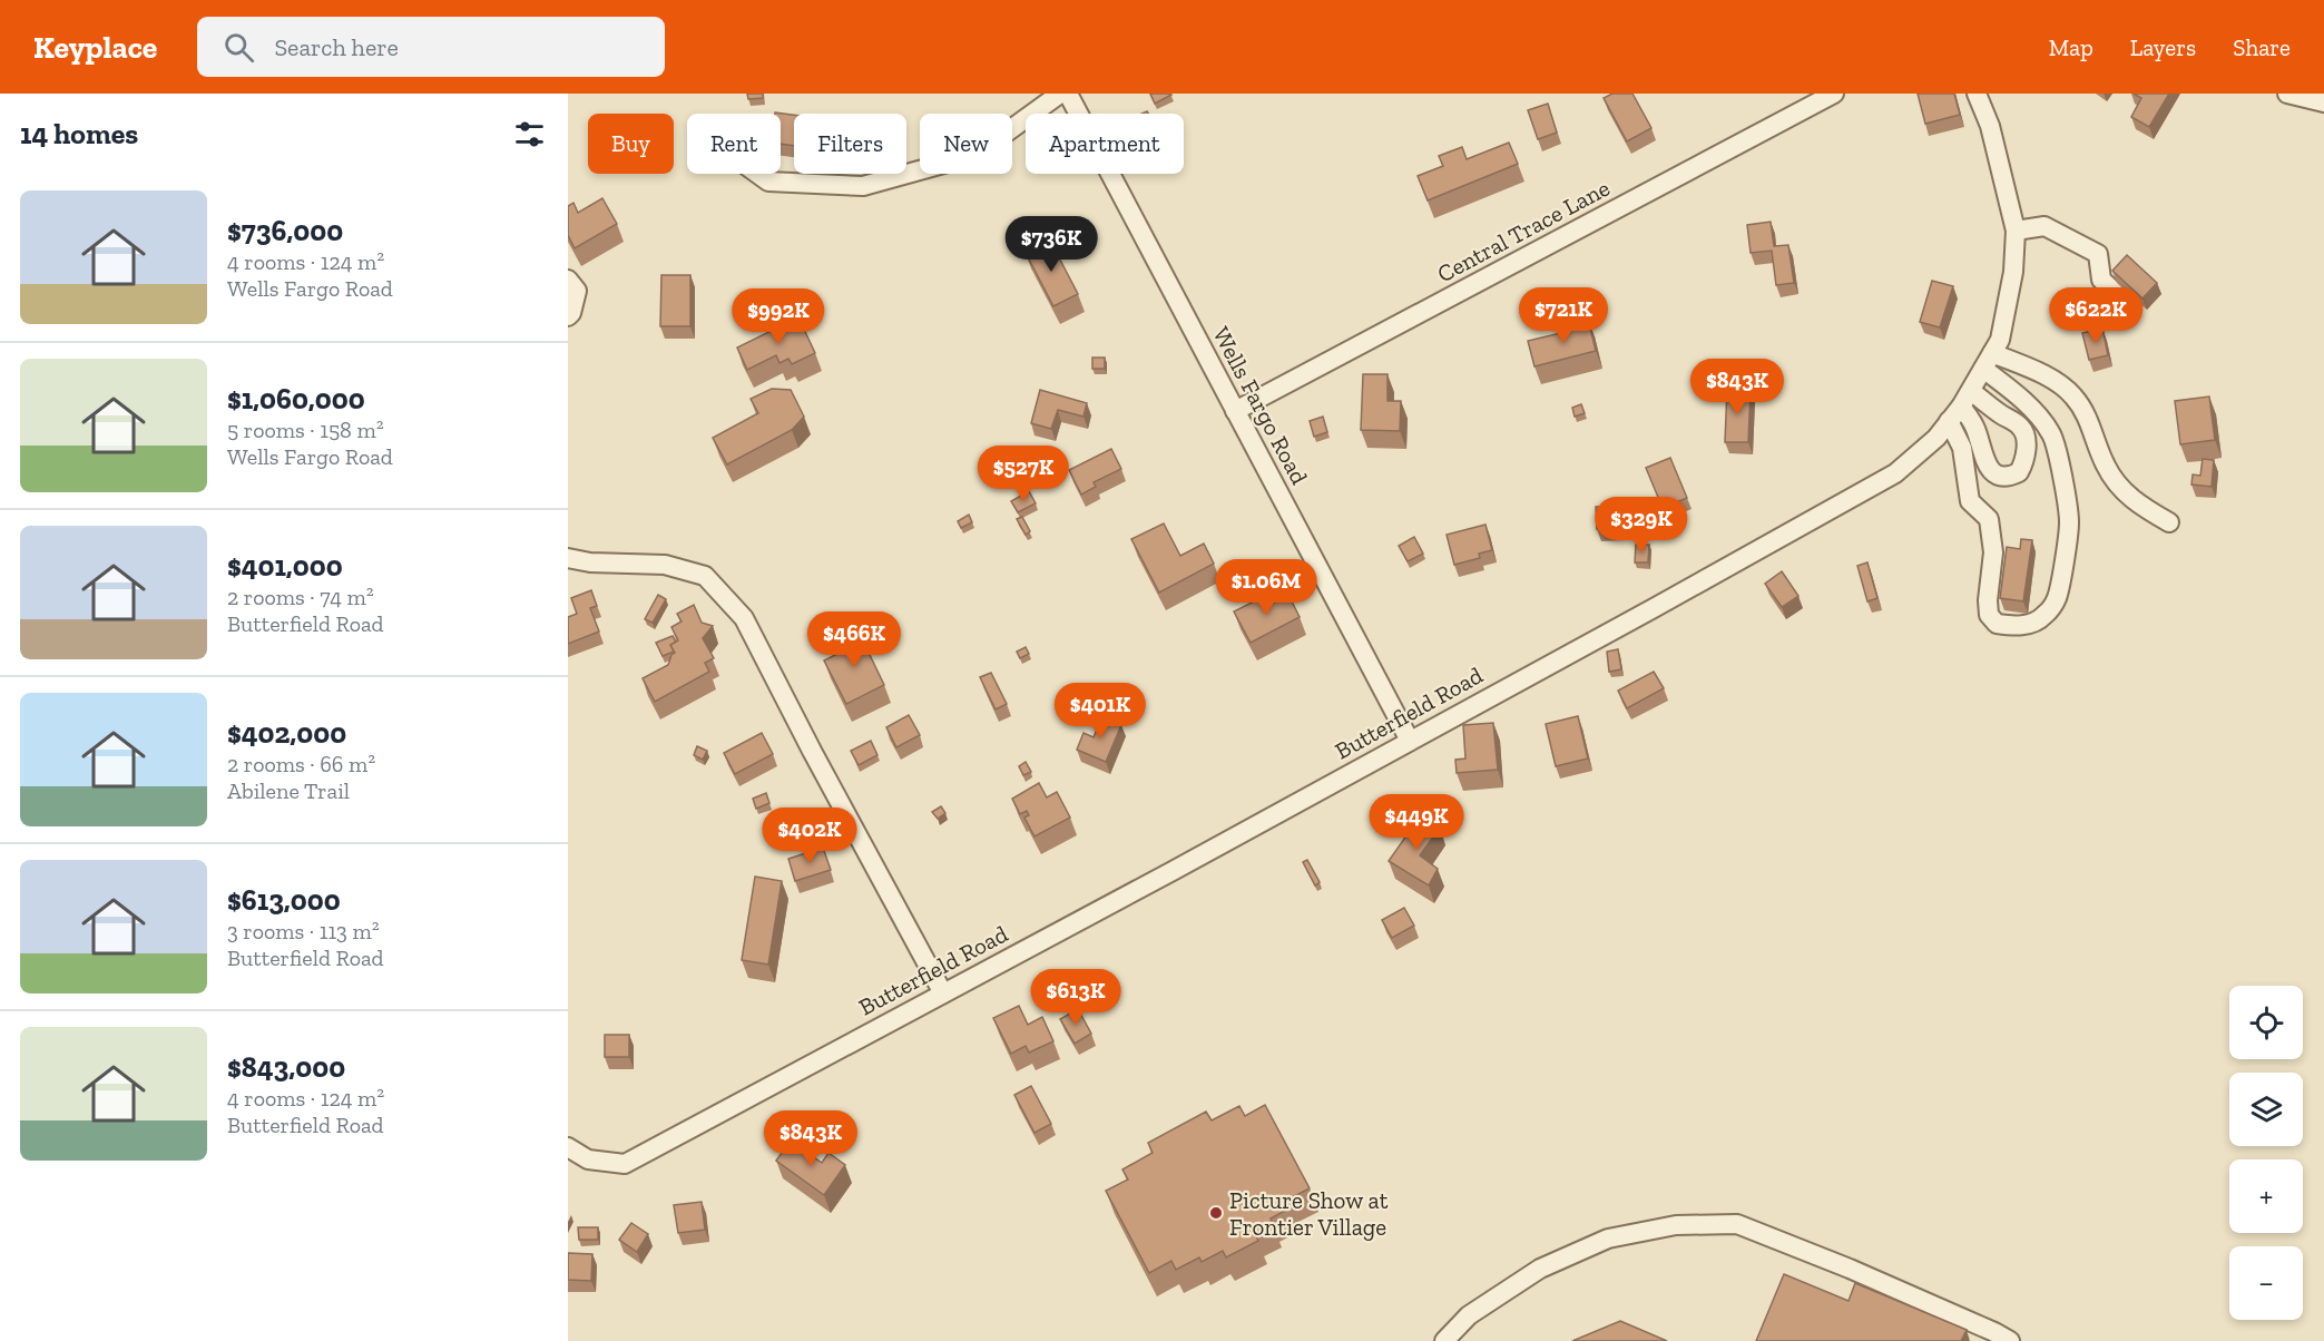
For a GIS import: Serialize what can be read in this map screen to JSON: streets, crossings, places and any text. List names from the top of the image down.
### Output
{
  "streets": {
    "street": ["Central Trace Lane", "Wells Fargo Road", "Butterfield Road"]
  },
  "crossings": [
    ["Central Trace Lane", "Wells Fargo Road"],
    ["Wells Fargo Road", "Butterfield Road"]
  ],
  "places": ["Picture Show at Frontier Village"],
  "page": {
    "header": "Keyplace",
    "search": "Search here",
    "nav": ["Map", "Layers", "Share"],
    "heading": "14 homes",
    "chip": [
      "Buy",
      "Rent",
      "Filters",
      "New",
      "Apartment"
    ],
    "list": [
      {
        "name": "$736,000",
        "note": "4 rooms · 124 m² · Wells Fargo Road"
      },
      {
        "name": "$1,060,000",
        "note": "5 rooms · 158 m² · Wells Fargo Road"
      },
      {
        "name": "$401,000",
        "note": "2 rooms · 74 m² · Butterfield Road"
      },
      {
        "name": "$402,000",
        "note": "2 rooms · 66 m² · Abilene Trail"
      },
      {
        "name": "$613,000",
        "note": "3 rooms · 113 m² · Butterfield Road"
      },
      {
        "name": "$843,000",
        "note": "4 rooms · 124 m² · Butterfield Road"
      }
    ],
    "price": [
      "$736K",
      "$721K",
      "$622K",
      "$992K",
      "$843K",
      "$527K",
      "$329K",
      "$1.06M",
      "$466K",
      "$401K",
      "$449K",
      "$402K",
      "$613K",
      "$843K"
    ],
    "map_buttons": ["+", "−"]
  }
}
